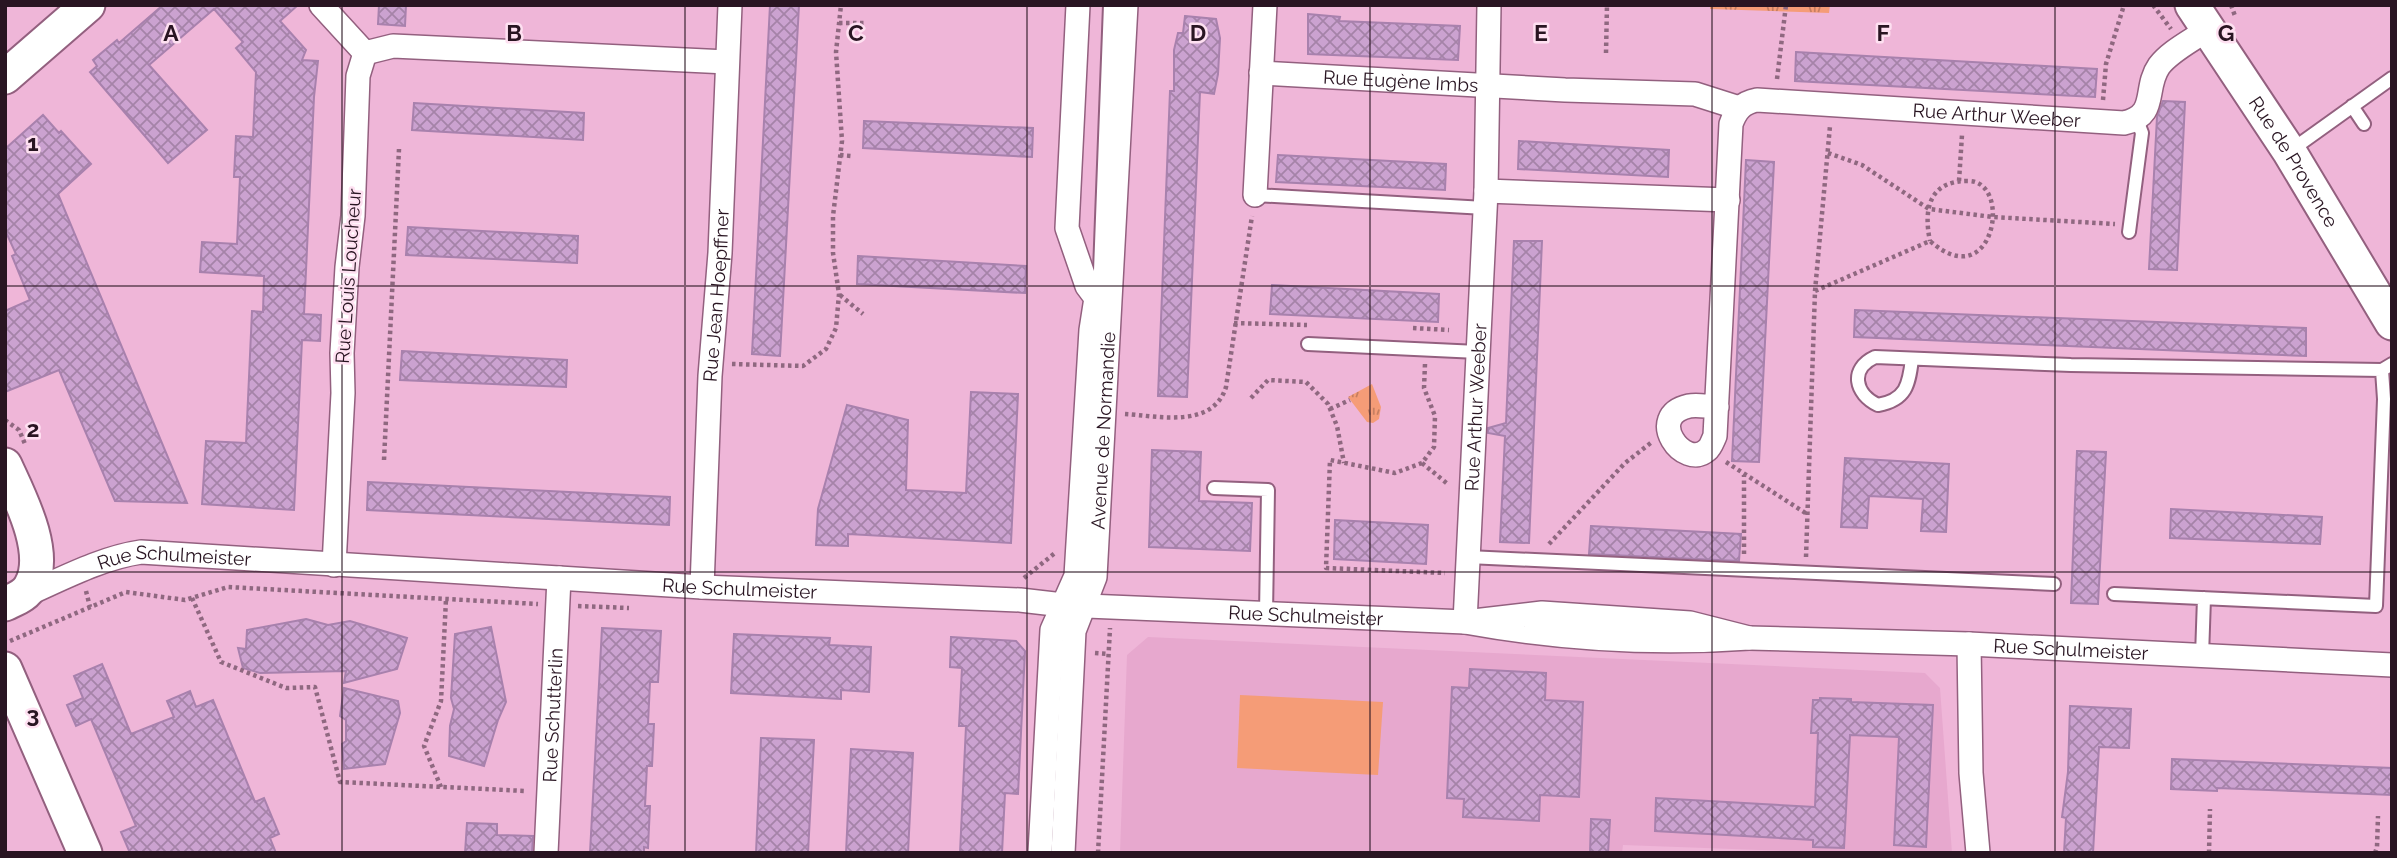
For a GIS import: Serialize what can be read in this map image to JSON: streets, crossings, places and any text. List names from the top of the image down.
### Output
{
  "streets": {
    "street": [
      "Rue Eugène Imbs",
      "Rue Arthur Weeber",
      "Rue de Provence",
      "Rue Louis Loucheur",
      "Rue Jean Hoepffner",
      "Avenue de Normandie",
      "Rue Schulmeister",
      "Rue Schutterlin"
    ]
  },
  "crossings": [
    ["Rue Eugène Imbs", "Rue Arthur Weeber"],
    ["Rue Arthur Weeber", "Rue Schulmeister"],
    ["Rue Louis Loucheur", "Rue Schulmeister"],
    ["Rue Jean Hoepffner", "Rue Schulmeister"],
    ["Avenue de Normandie", "Rue Schulmeister"],
    ["Rue Schulmeister", "Rue Schutterlin"]
  ],
  "grid": {
    "columns": [
      "A",
      "B",
      "C",
      "D",
      "E",
      "F",
      "G"
    ],
    "rows": ["1", "2", "3"]
  }
}
